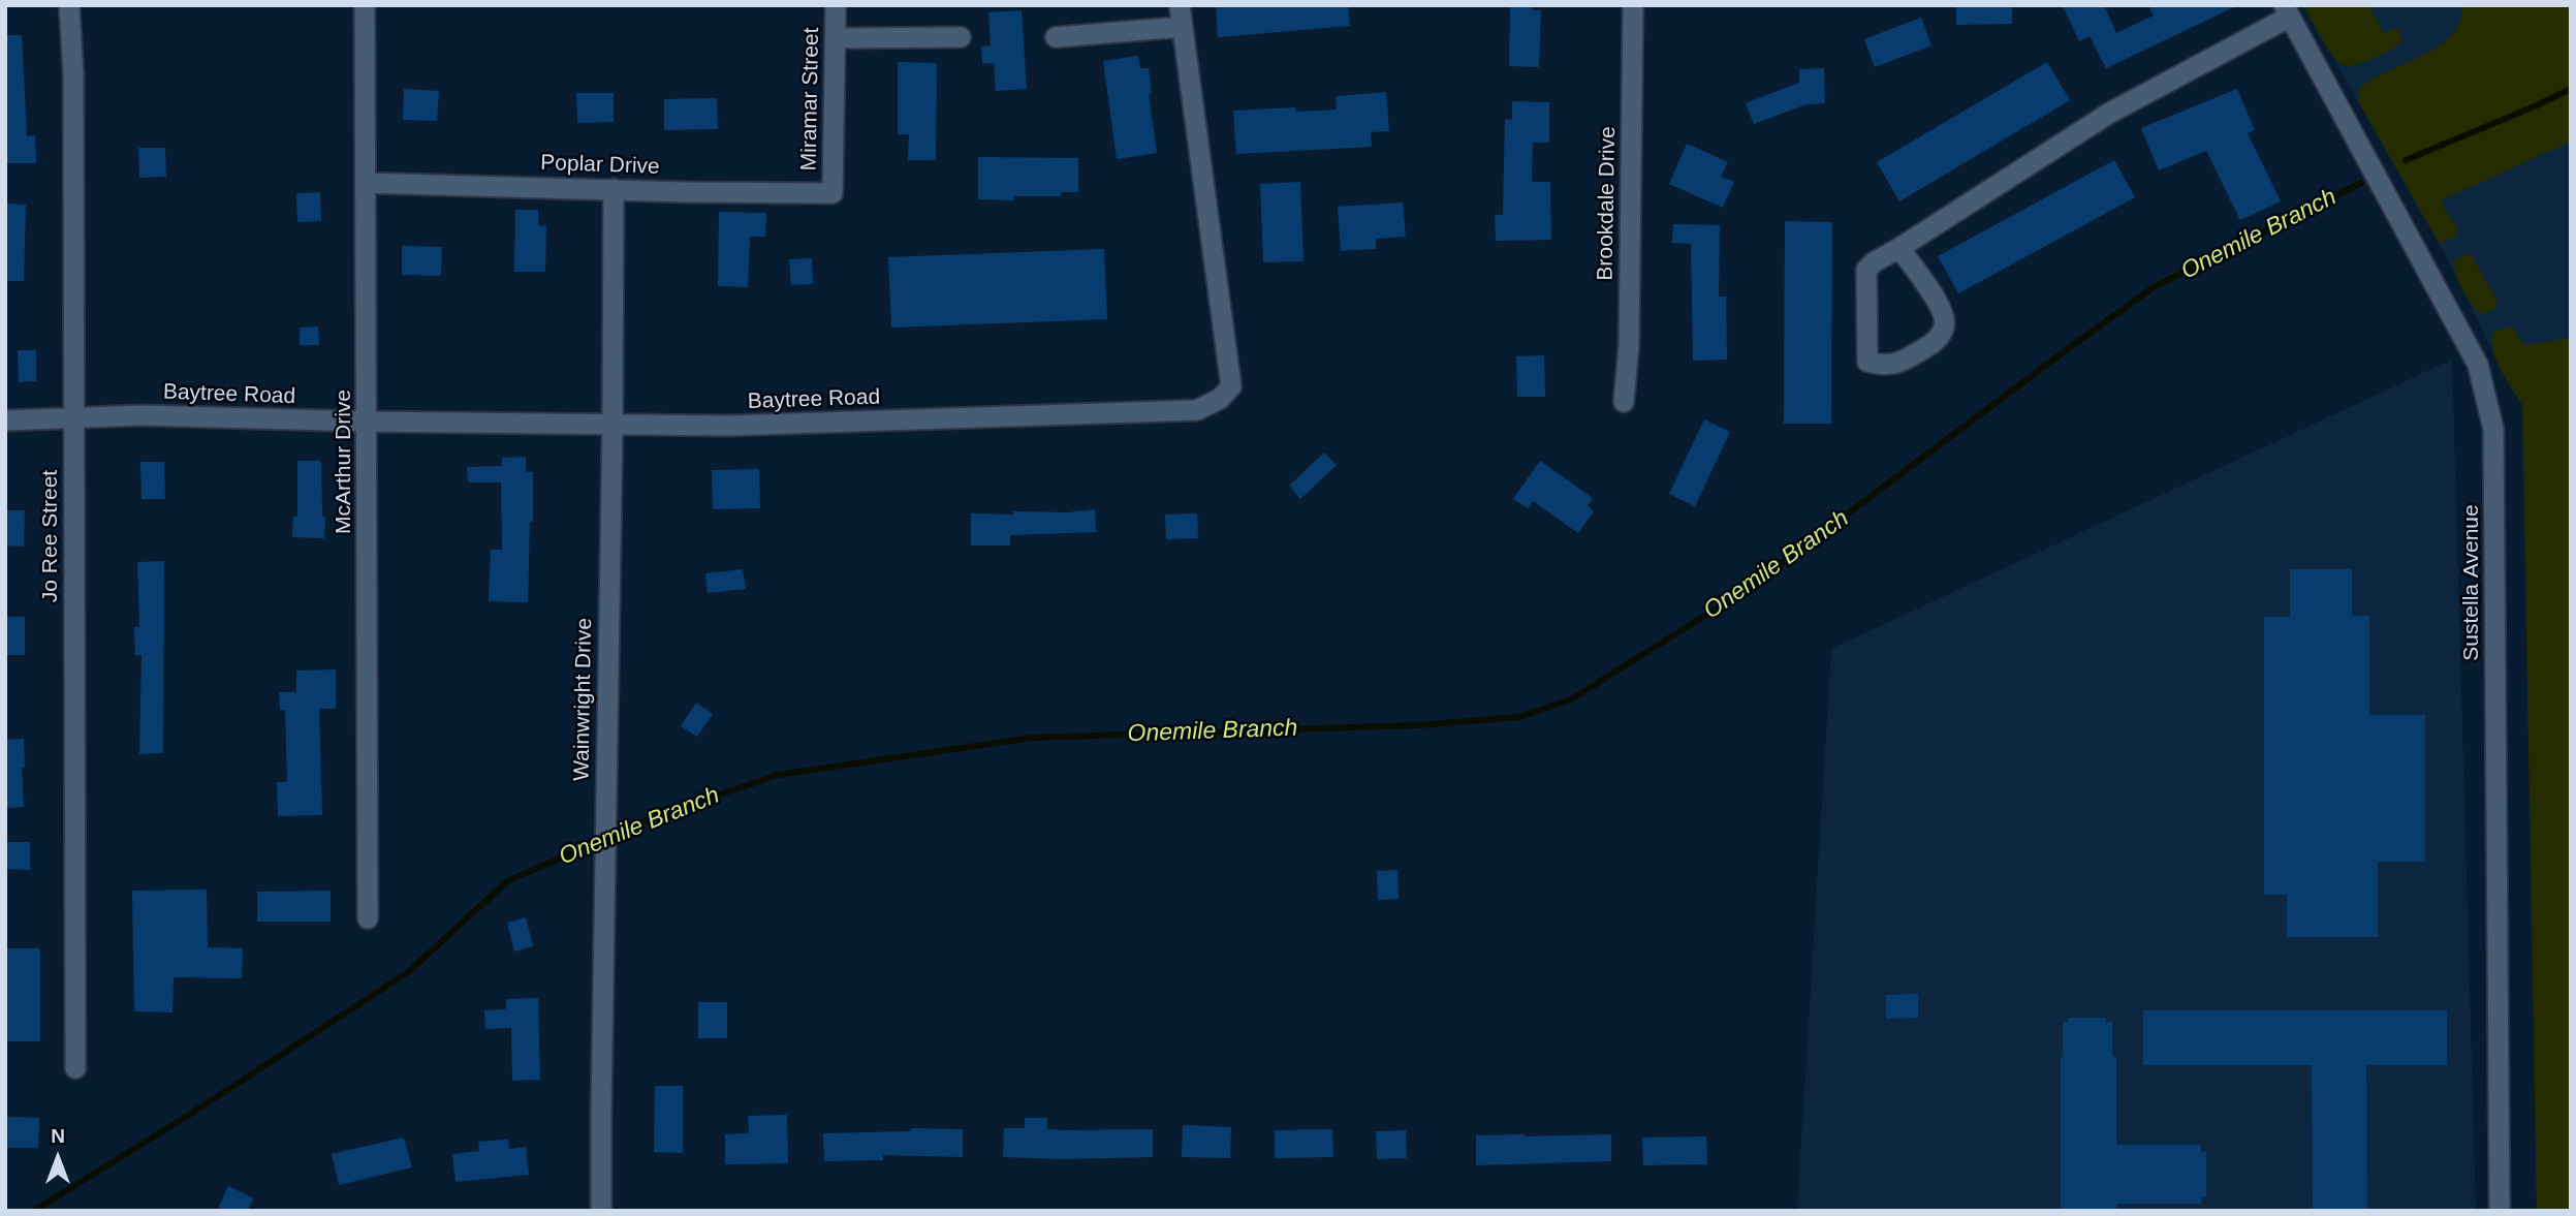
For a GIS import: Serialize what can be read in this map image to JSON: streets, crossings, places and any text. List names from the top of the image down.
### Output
{
  "streets": {
    "street": [
      "Miramar Street",
      "Poplar Drive",
      "Brookdale Drive",
      "Baytree Road",
      "McArthur Drive",
      "Jo Ree Street",
      "Sustella Avenue",
      "Wainwright Drive"
    ]
  },
  "crossings": [
    ["Miramar Street", "Poplar Drive"],
    ["Poplar Drive", "McArthur Drive"],
    ["Poplar Drive", "Wainwright Drive"],
    ["Baytree Road", "McArthur Drive"],
    ["Baytree Road", "Jo Ree Street"],
    ["Baytree Road", "Wainwright Drive"]
  ],
  "water": ["Onemile Branch"],
  "north": "top"
}
